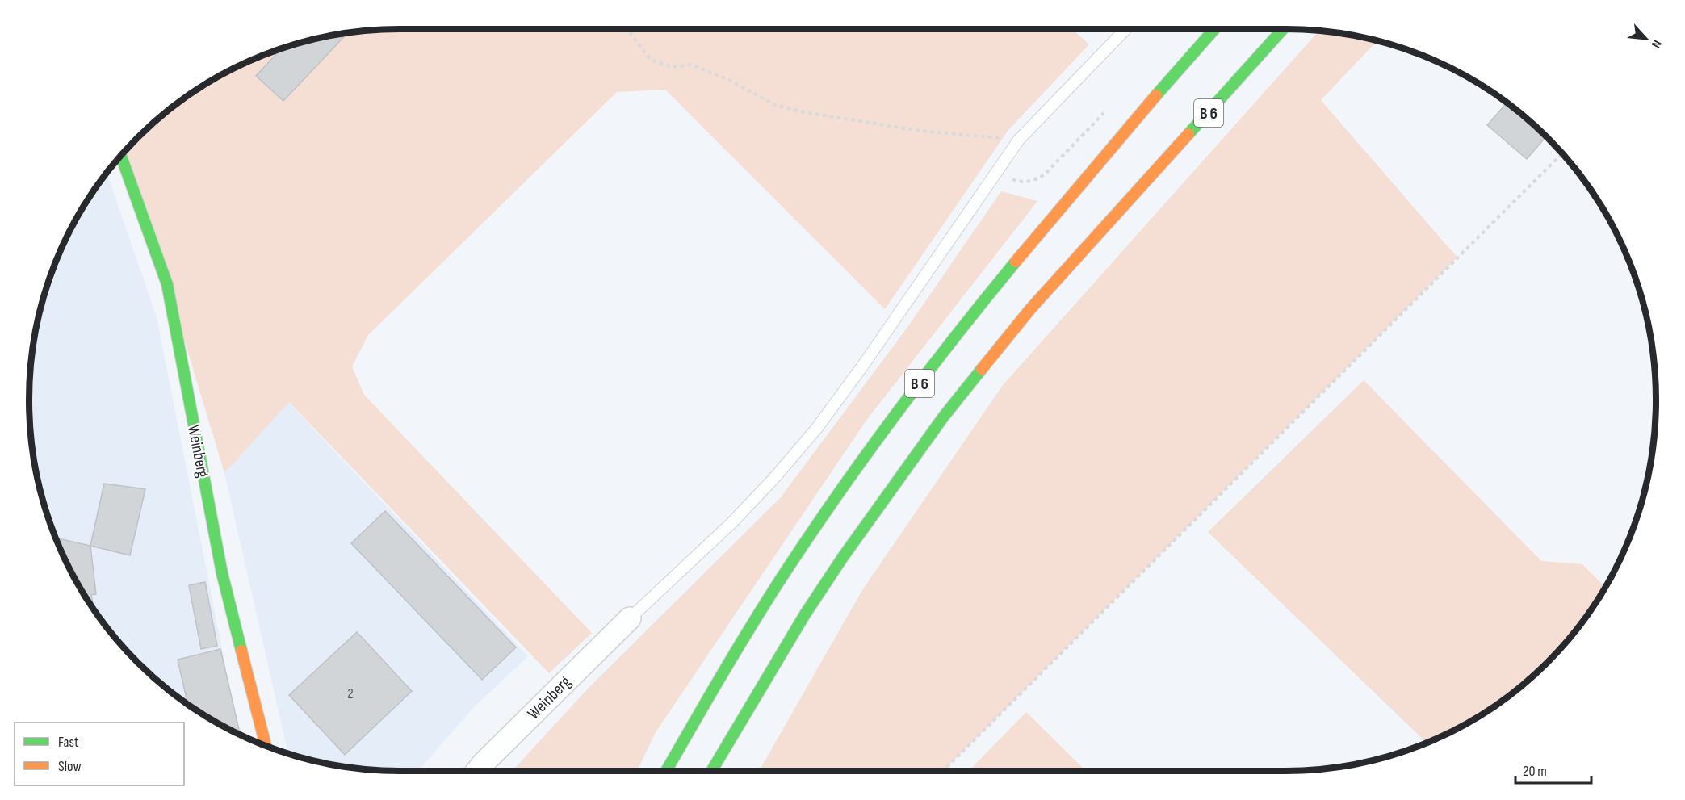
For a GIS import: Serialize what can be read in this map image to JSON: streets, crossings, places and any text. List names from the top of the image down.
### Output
{
  "streets": {
    "main road": ["B 6", "Weinberg"]
  },
  "house_numbers": ["2"],
  "legend": ["Fast", "Slow"],
  "scale_bar": "20 m",
  "north": "bottom right"
}
